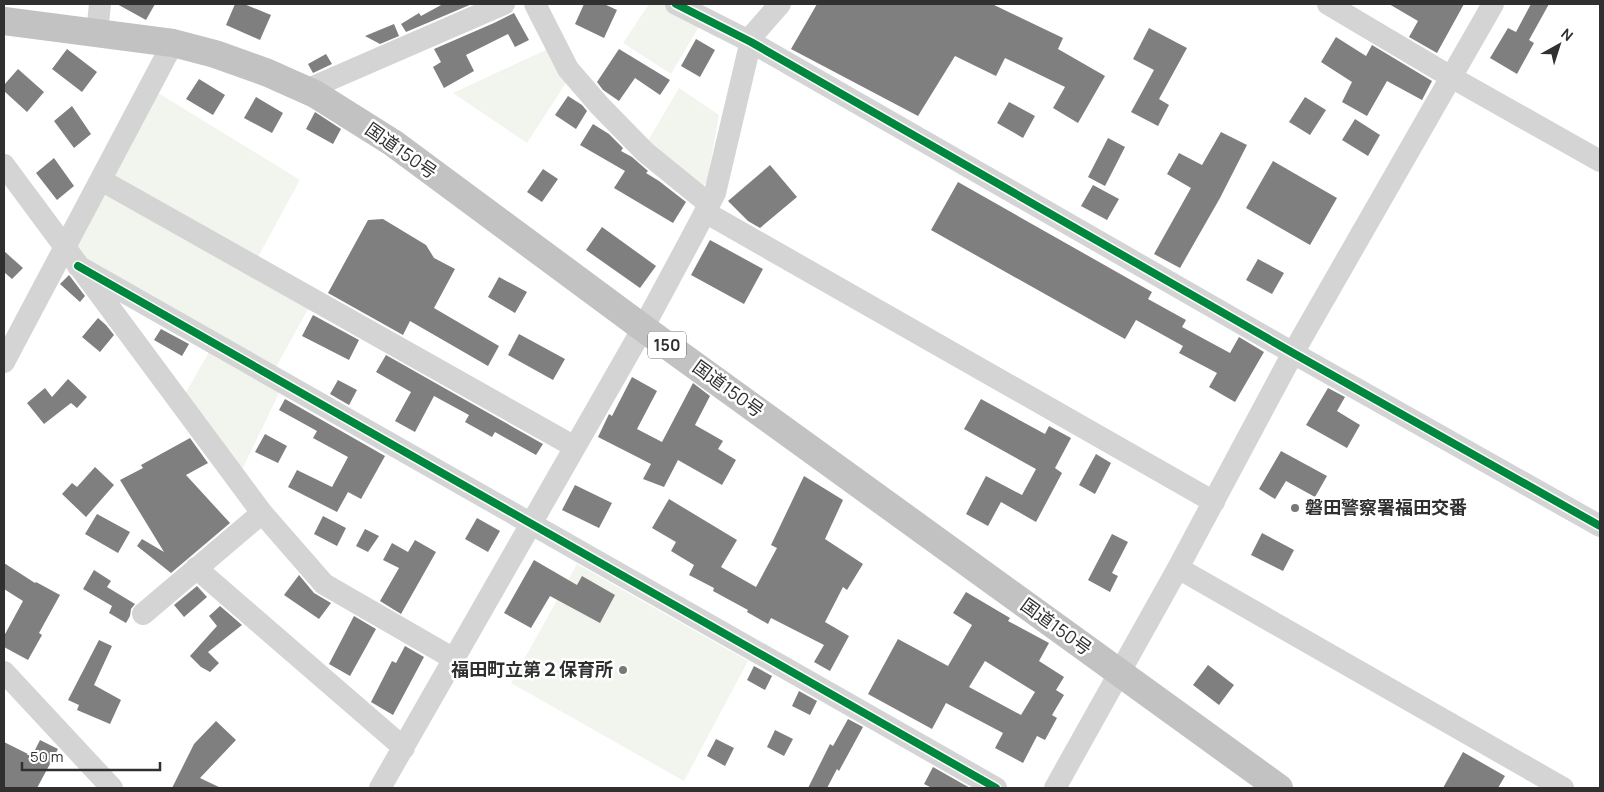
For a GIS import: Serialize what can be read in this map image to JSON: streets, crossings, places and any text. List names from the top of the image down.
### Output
{
  "streets": {
    "highway": ["国道150号", "150"]
  },
  "places": ["磐田警察署福田交番", "福田町立第２保育所"],
  "scale_bar": "50 m",
  "north": "top right"
}
